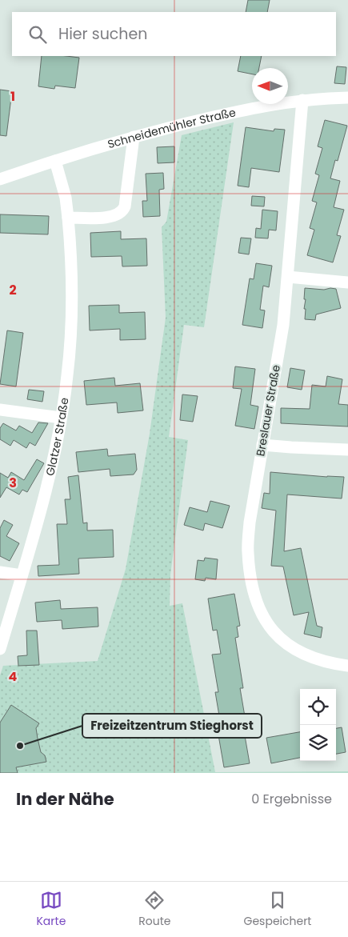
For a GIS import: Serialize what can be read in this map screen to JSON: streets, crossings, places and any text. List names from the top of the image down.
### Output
{
  "streets": {
    "street": ["Schneidemühler Straße", "Breslauer Straße", "Glatzer Straße"]
  },
  "crossings": [
    ["Schneidemühler Straße", "Breslauer Straße"],
    ["Schneidemühler Straße", "Glatzer Straße"]
  ],
  "places": ["Freizeitzentrum Stieghorst"],
  "north": "left",
  "page": {
    "search": "Hier suchen",
    "heading": ["In der Nähe", "0 Ergebnisse"],
    "nav": ["Karte", "Route", "Gespeichert"]
  },
  "grid": {
    "rows": [
      "1",
      "2",
      "3",
      "4"
    ]
  }
}
